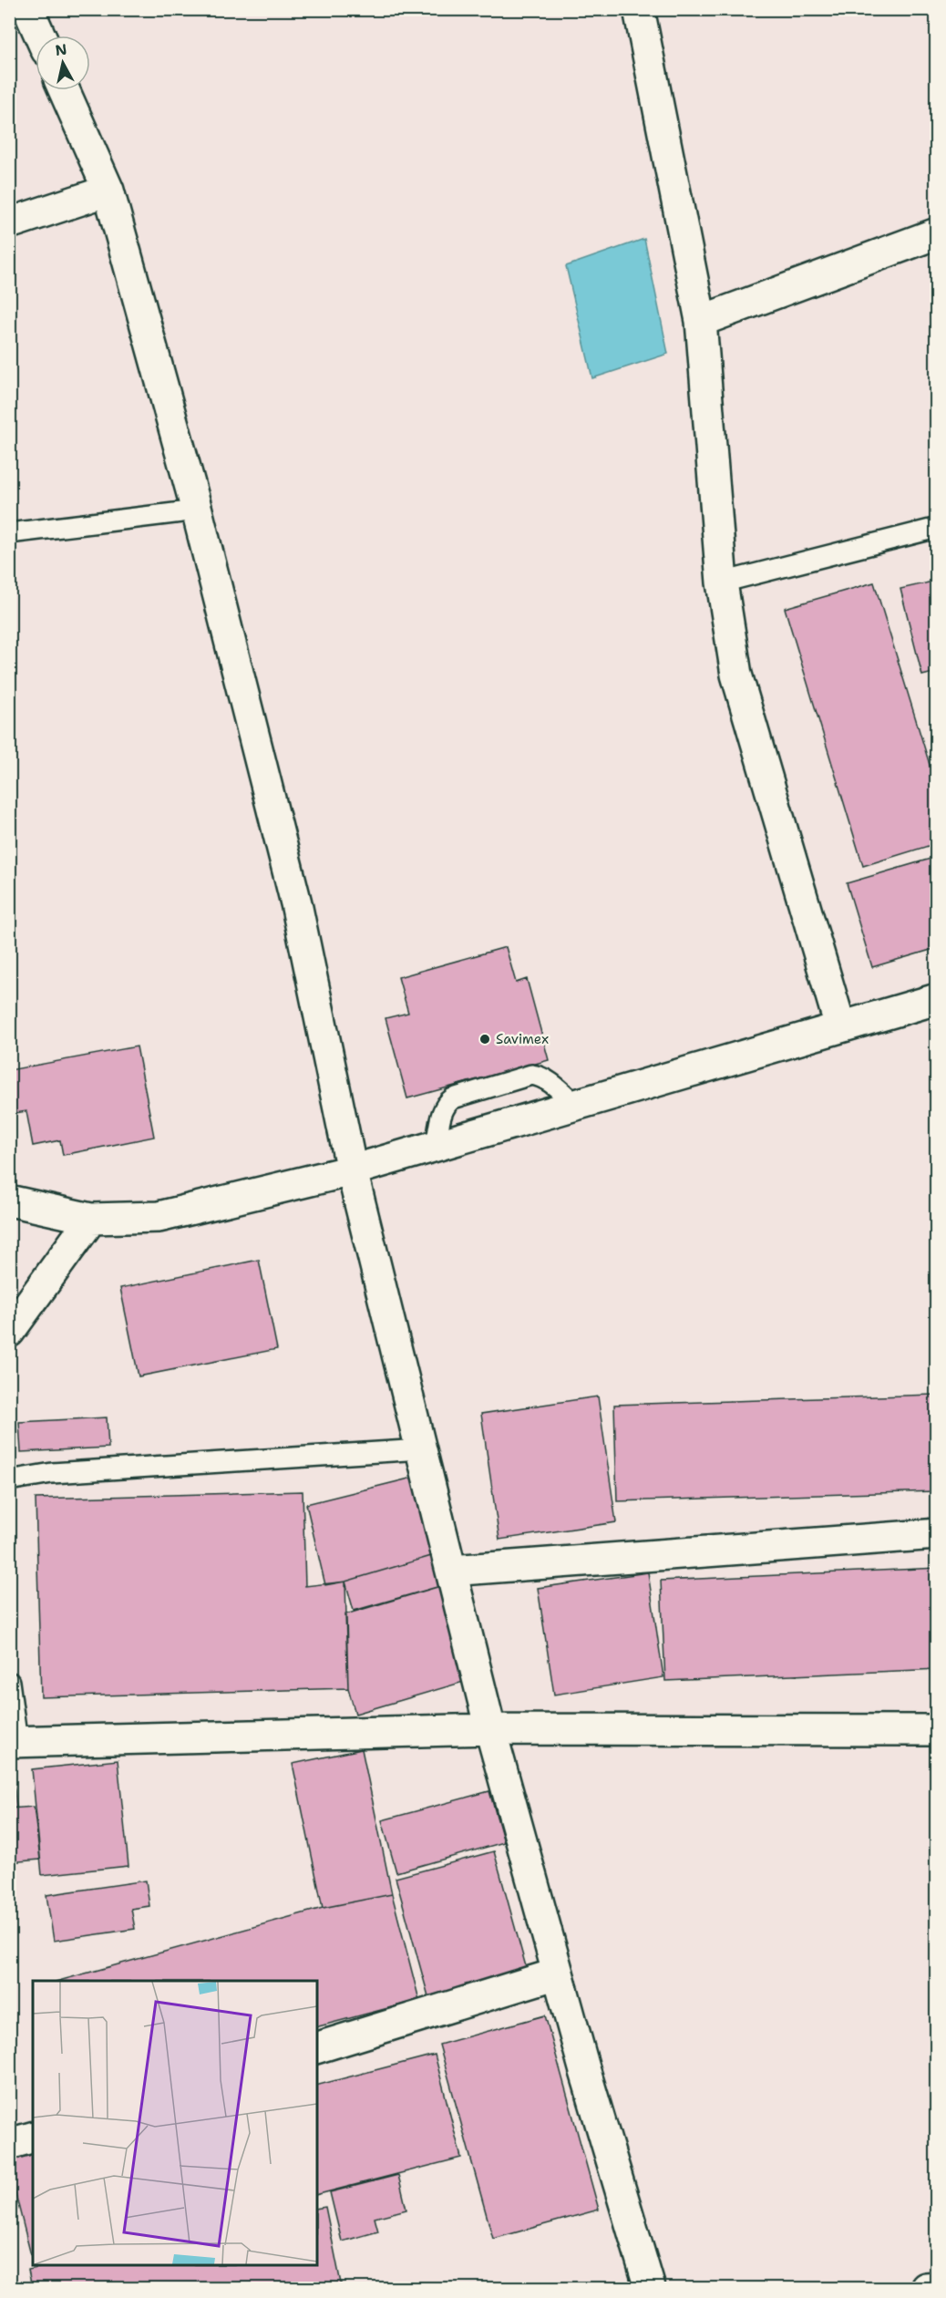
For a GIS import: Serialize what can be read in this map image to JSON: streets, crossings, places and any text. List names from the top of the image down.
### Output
{
  "places": ["Savimex"],
  "north": "top"
}
